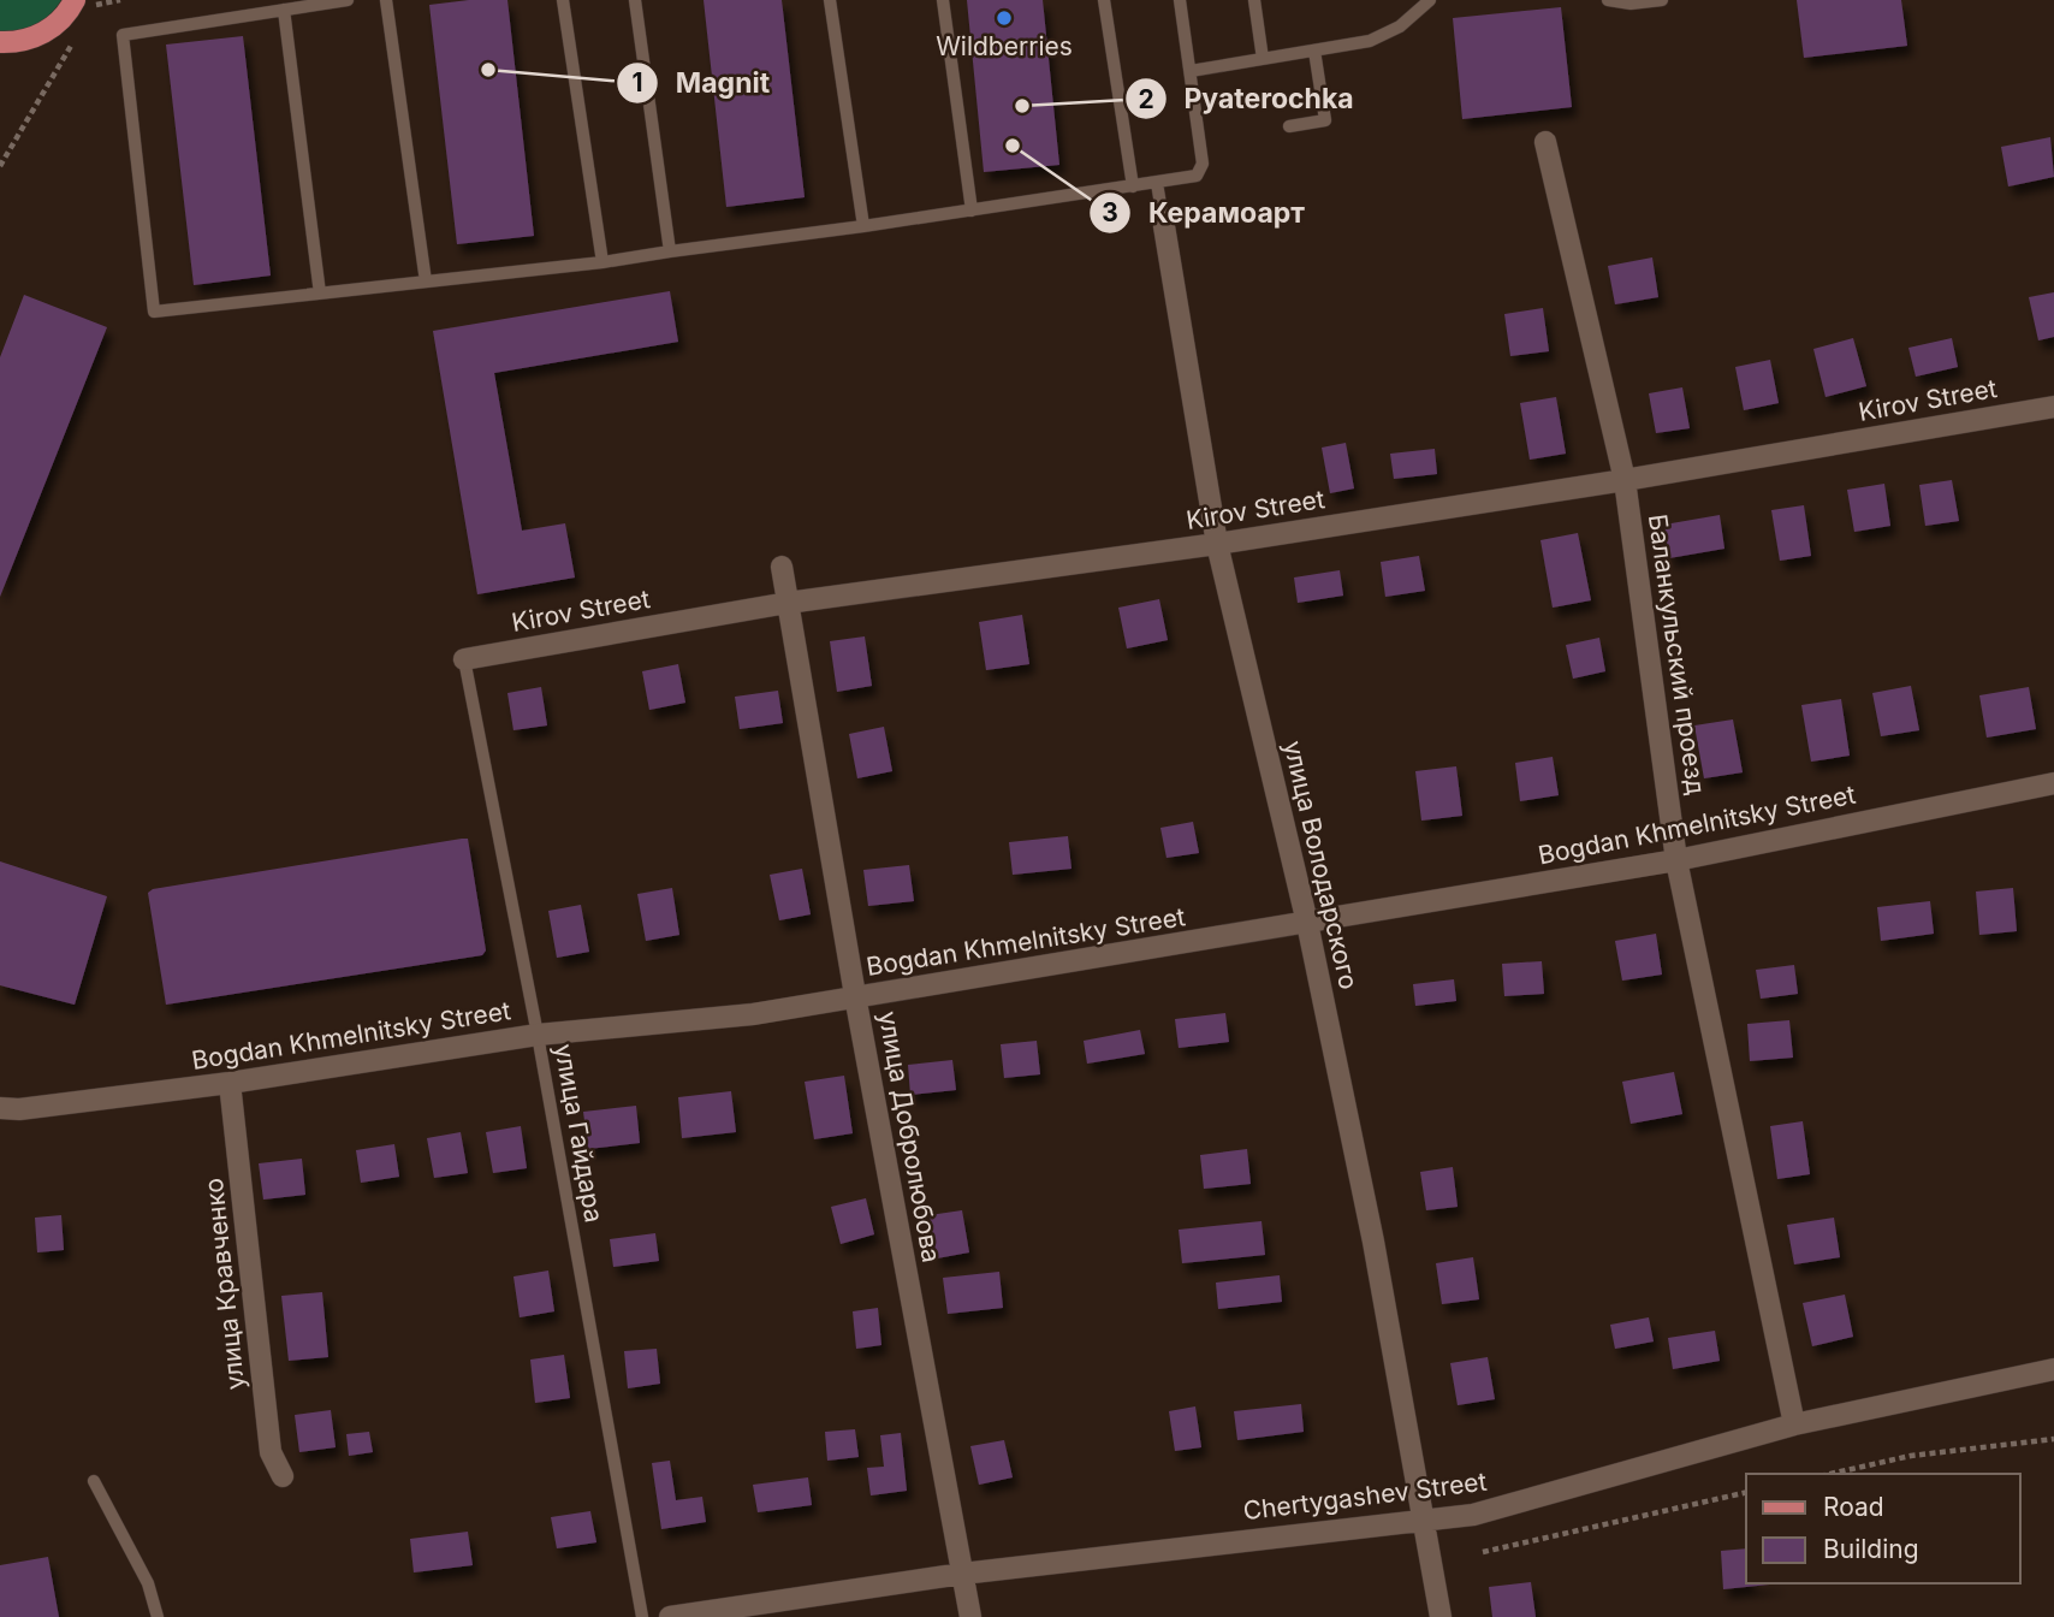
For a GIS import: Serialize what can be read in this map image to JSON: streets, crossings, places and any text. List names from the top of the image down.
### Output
{
  "streets": {
    "street": [
      "Kirov Street",
      "Баланкульский проезд",
      "Bogdan Khmelnitsky Street",
      "улица Володарского",
      "улица Добролюбова",
      "улица Кравченко",
      "Chertygashev Street"
    ],
    "lane": ["улица Гайдара"]
  },
  "crossings": [
    ["Kirov Street", "Баланкульский проезд"],
    ["Kirov Street", "улица Володарского"],
    ["Kirov Street", "улица Гайдара"],
    ["Kirov Street", "улица Добролюбова"],
    ["Баланкульский проезд", "Bogdan Khmelnitsky Street"],
    ["Баланкульский проезд", "Chertygashev Street"],
    ["Bogdan Khmelnitsky Street", "улица Володарского"],
    ["Bogdan Khmelnitsky Street", "улица Гайдара"],
    ["Bogdan Khmelnitsky Street", "улица Добролюбова"],
    ["Bogdan Khmelnitsky Street", "улица Кравченко"],
    ["улица Володарского", "Chertygashev Street"],
    ["улица Добролюбова", "Chertygashev Street"]
  ],
  "places": [
    "Wildberries",
    "Magnit",
    "Pyaterochka",
    "Керамоарт"
  ],
  "legend": ["Road", "Building"]
}
